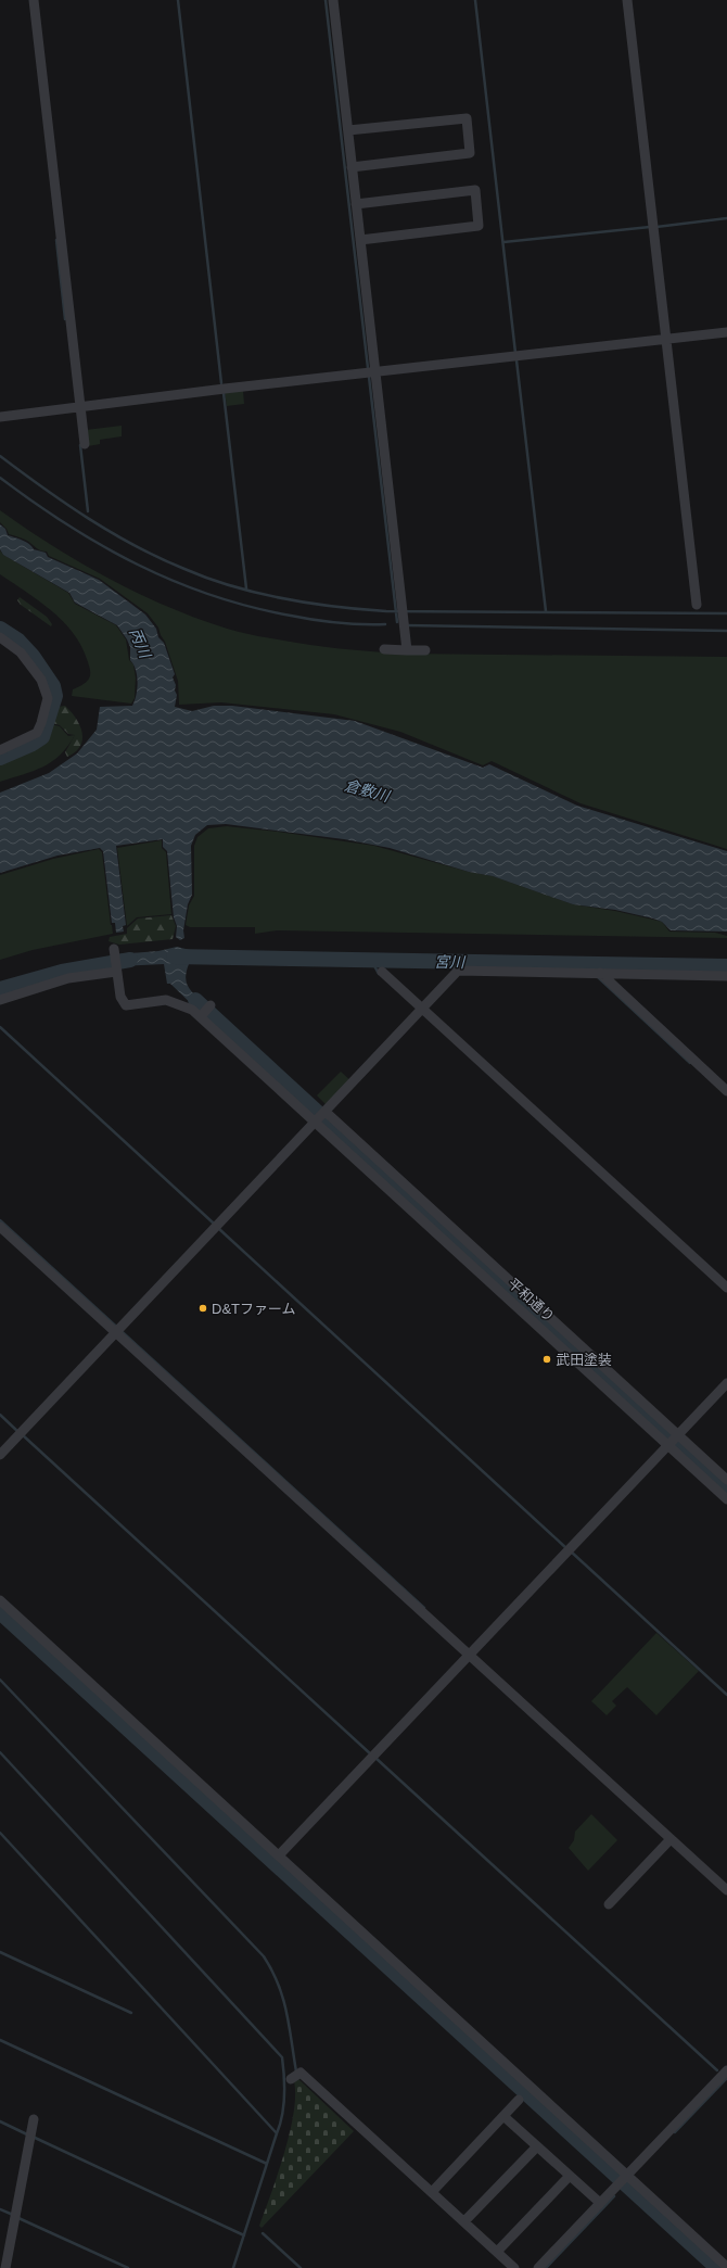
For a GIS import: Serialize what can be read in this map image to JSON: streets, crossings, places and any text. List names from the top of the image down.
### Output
{
  "streets": {
    "street": ["平和通り"]
  },
  "water": ["丙川", "倉敷川", "宮川"],
  "places": ["D&Tファーム", "武田塗装"]
}
